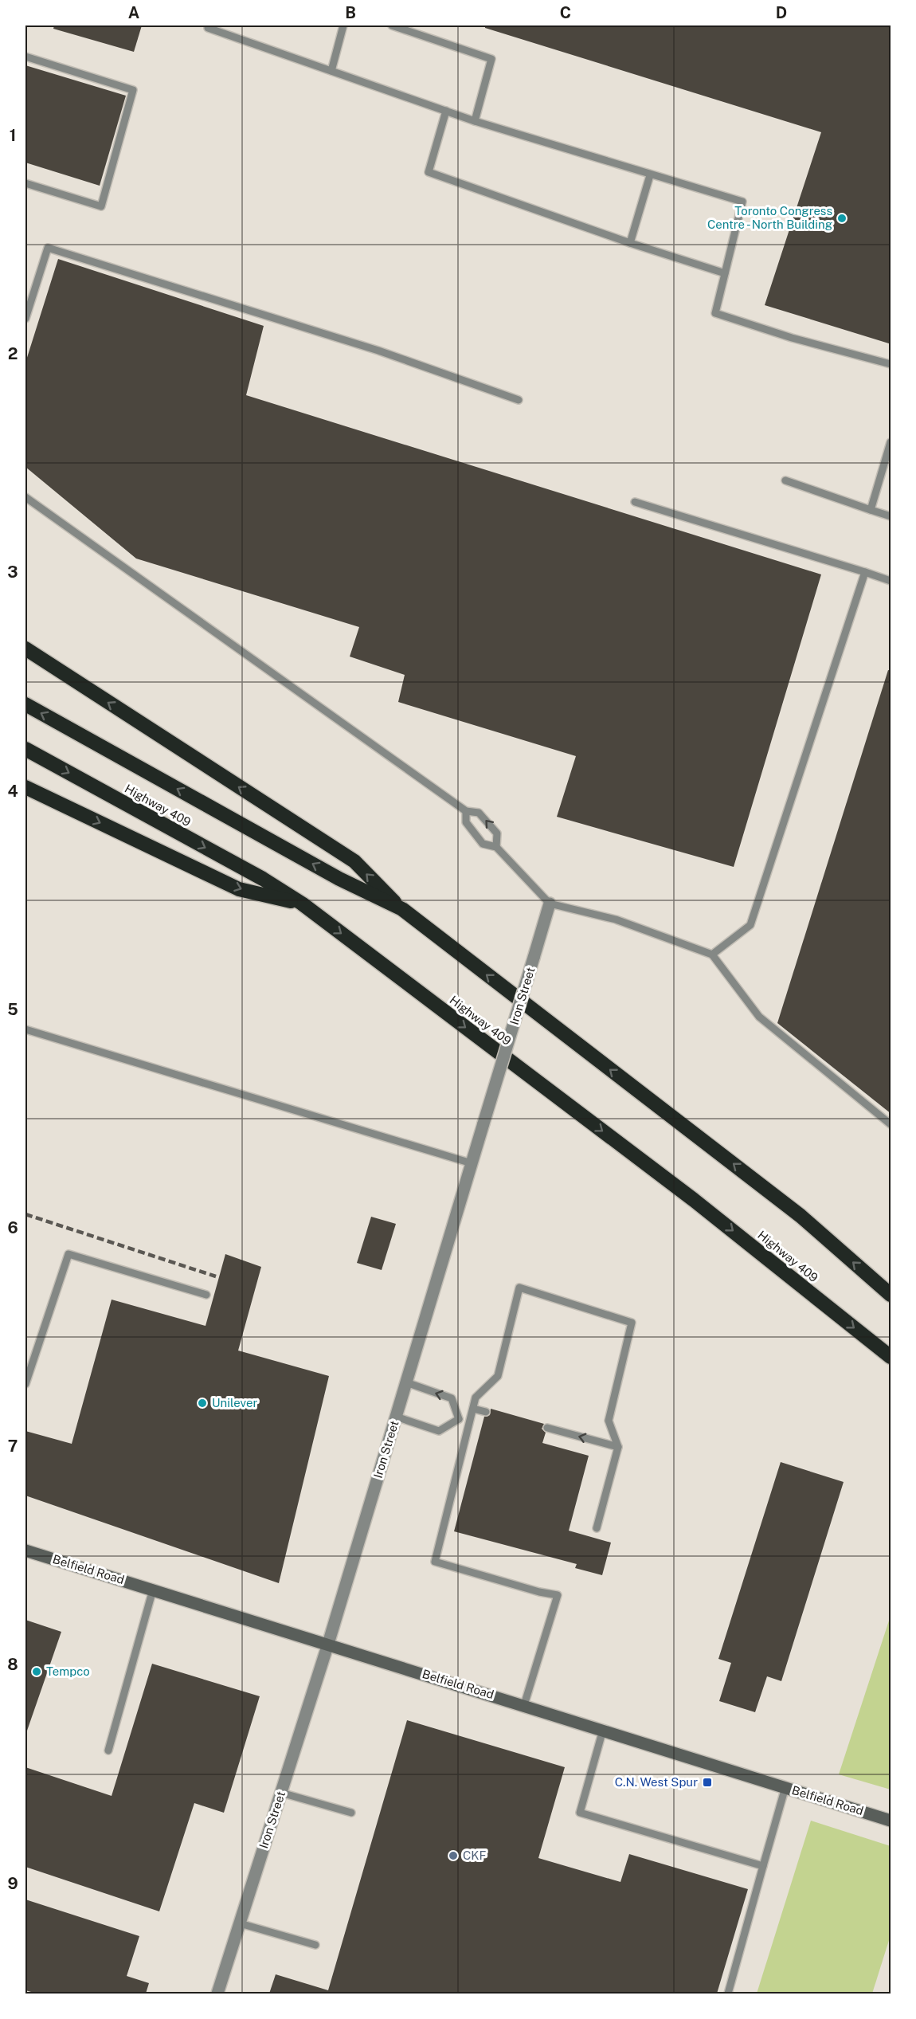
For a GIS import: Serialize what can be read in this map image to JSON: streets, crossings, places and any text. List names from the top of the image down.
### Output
{
  "streets": {
    "highway": ["Highway 409"],
    "main road": ["Belfield Road"],
    "street": ["Iron Street"]
  },
  "crossings": [
    ["Iron Street", "Belfield Road"]
  ],
  "places": {
    "other": [
      "Toronto Congress Centre - North Building",
      "Unilever",
      "Tempco",
      "CKF"
    ],
    "transit": ["C.N. West Spur"]
  },
  "grid": {
    "columns": [
      "A",
      "B",
      "C",
      "D"
    ],
    "rows": [
      "1",
      "2",
      "3",
      "4",
      "5",
      "6",
      "7",
      "8",
      "9"
    ]
  }
}
